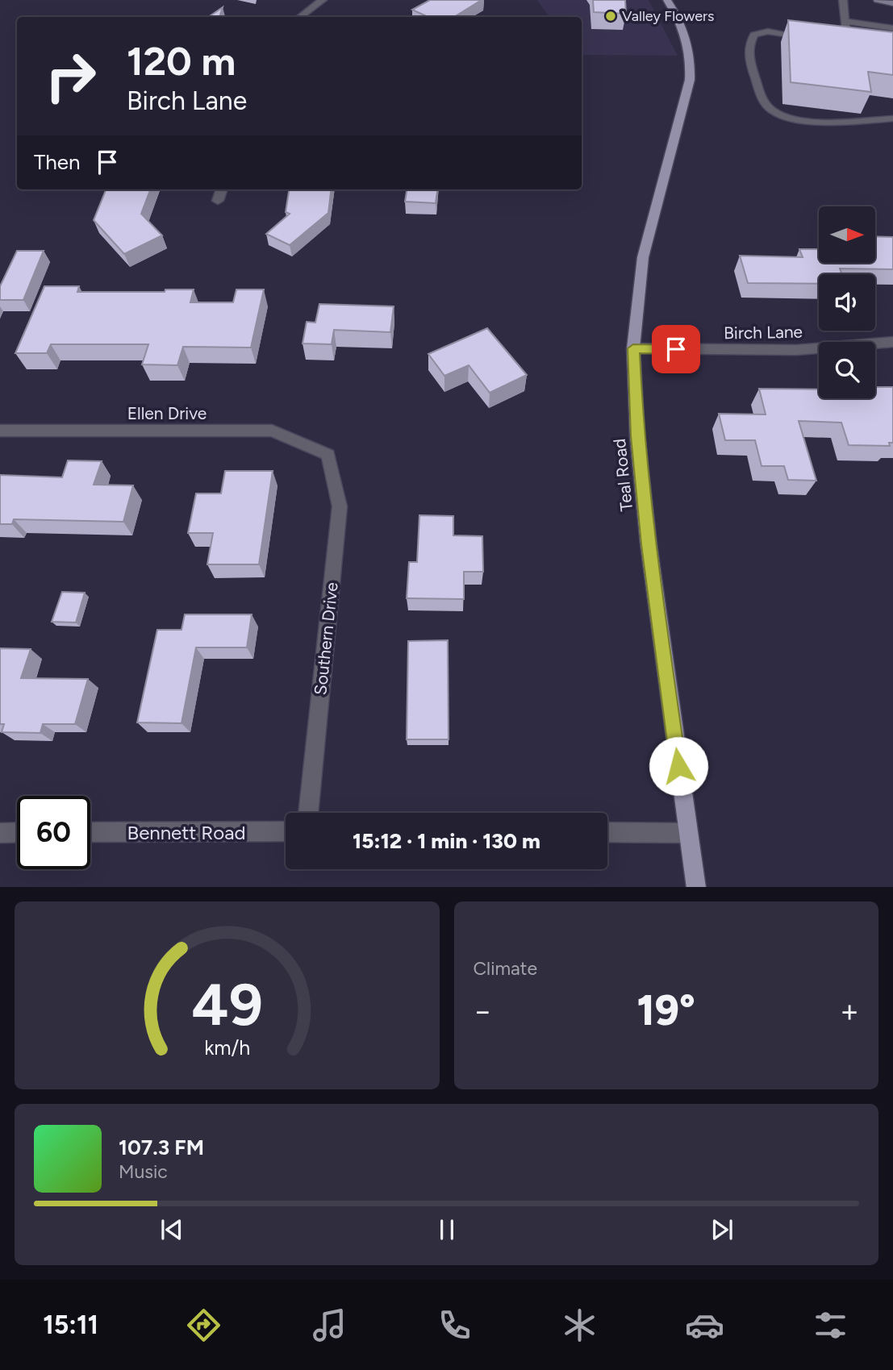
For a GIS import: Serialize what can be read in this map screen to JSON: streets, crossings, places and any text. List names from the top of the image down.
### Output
{
  "streets": {
    "main road": ["Teal Road"],
    "street": [
      "Birch Lane",
      "Ellen Drive",
      "Southern Drive",
      "Bennett Road"
    ]
  },
  "crossings": [
    ["Birch Lane", "Teal Road"],
    ["Ellen Drive", "Southern Drive"]
  ],
  "places": ["Valley Flowers"],
  "north": "right",
  "page": {
    "turn": ["120 m", "Birch Lane"],
    "then": "Then",
    "limit": "60",
    "trip": "15:12 · 1 min · 130 m",
    "tile": "Climate",
    "heat": ["−", "19°", "+"],
    "song": ["107.3 FM", "Music"],
    "tabs": "15:11",
    "gauge": ["49", "km/h"]
  }
}
